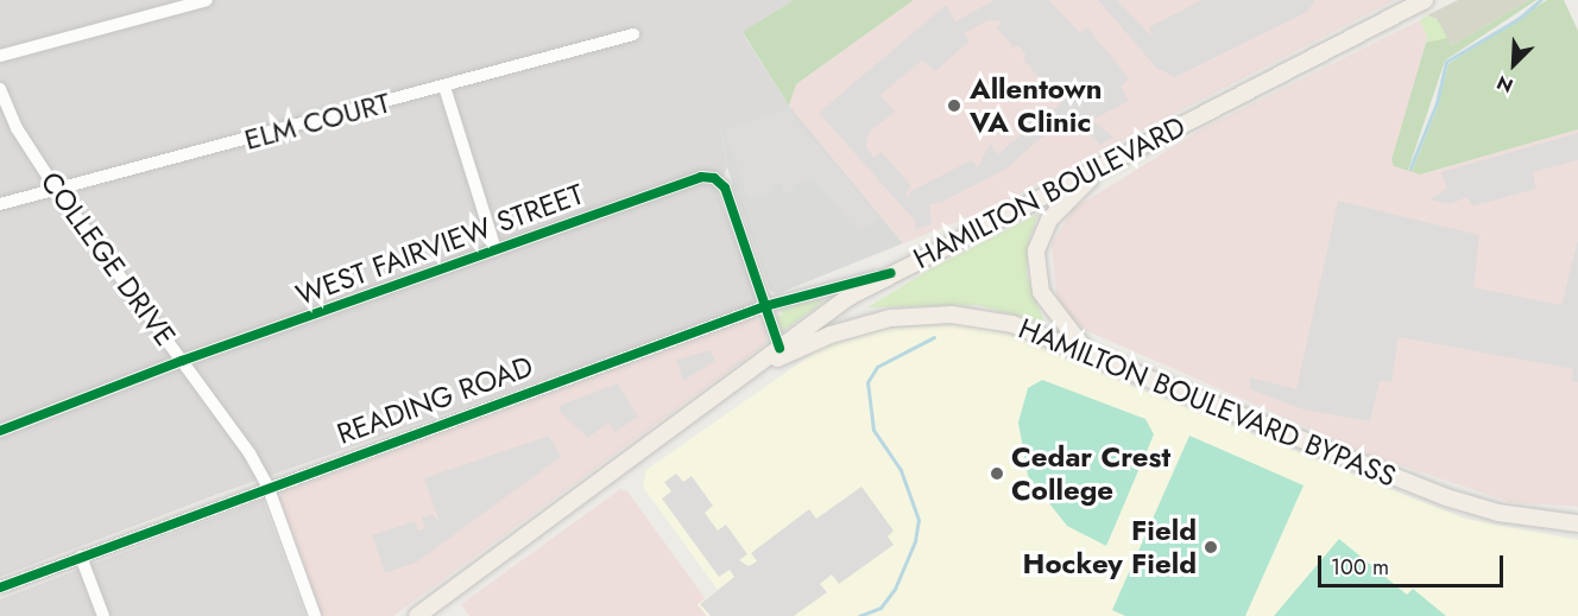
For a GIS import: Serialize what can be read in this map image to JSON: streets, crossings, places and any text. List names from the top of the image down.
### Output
{
  "streets": {
    "main road": ["HAMILTON BOULEVARD", "HAMILTON BOULEVARD BYPASS"],
    "street": [
      "ELM COURT",
      "WEST FAIRVIEW STREET",
      "COLLEGE DRIVE",
      "READING ROAD"
    ]
  },
  "crossings": [
    ["ELM COURT", "COLLEGE DRIVE"],
    ["HAMILTON BOULEVARD", "READING ROAD"],
    ["HAMILTON BOULEVARD", "HAMILTON BOULEVARD BYPASS"],
    ["WEST FAIRVIEW STREET", "COLLEGE DRIVE"],
    ["WEST FAIRVIEW STREET", "READING ROAD"],
    ["COLLEGE DRIVE", "READING ROAD"]
  ],
  "places": ["Allentown VA Clinic", "Cedar Crest College", "Field Hockey Field"],
  "scale_bar": "100 m",
  "north": "bottom left"
}
